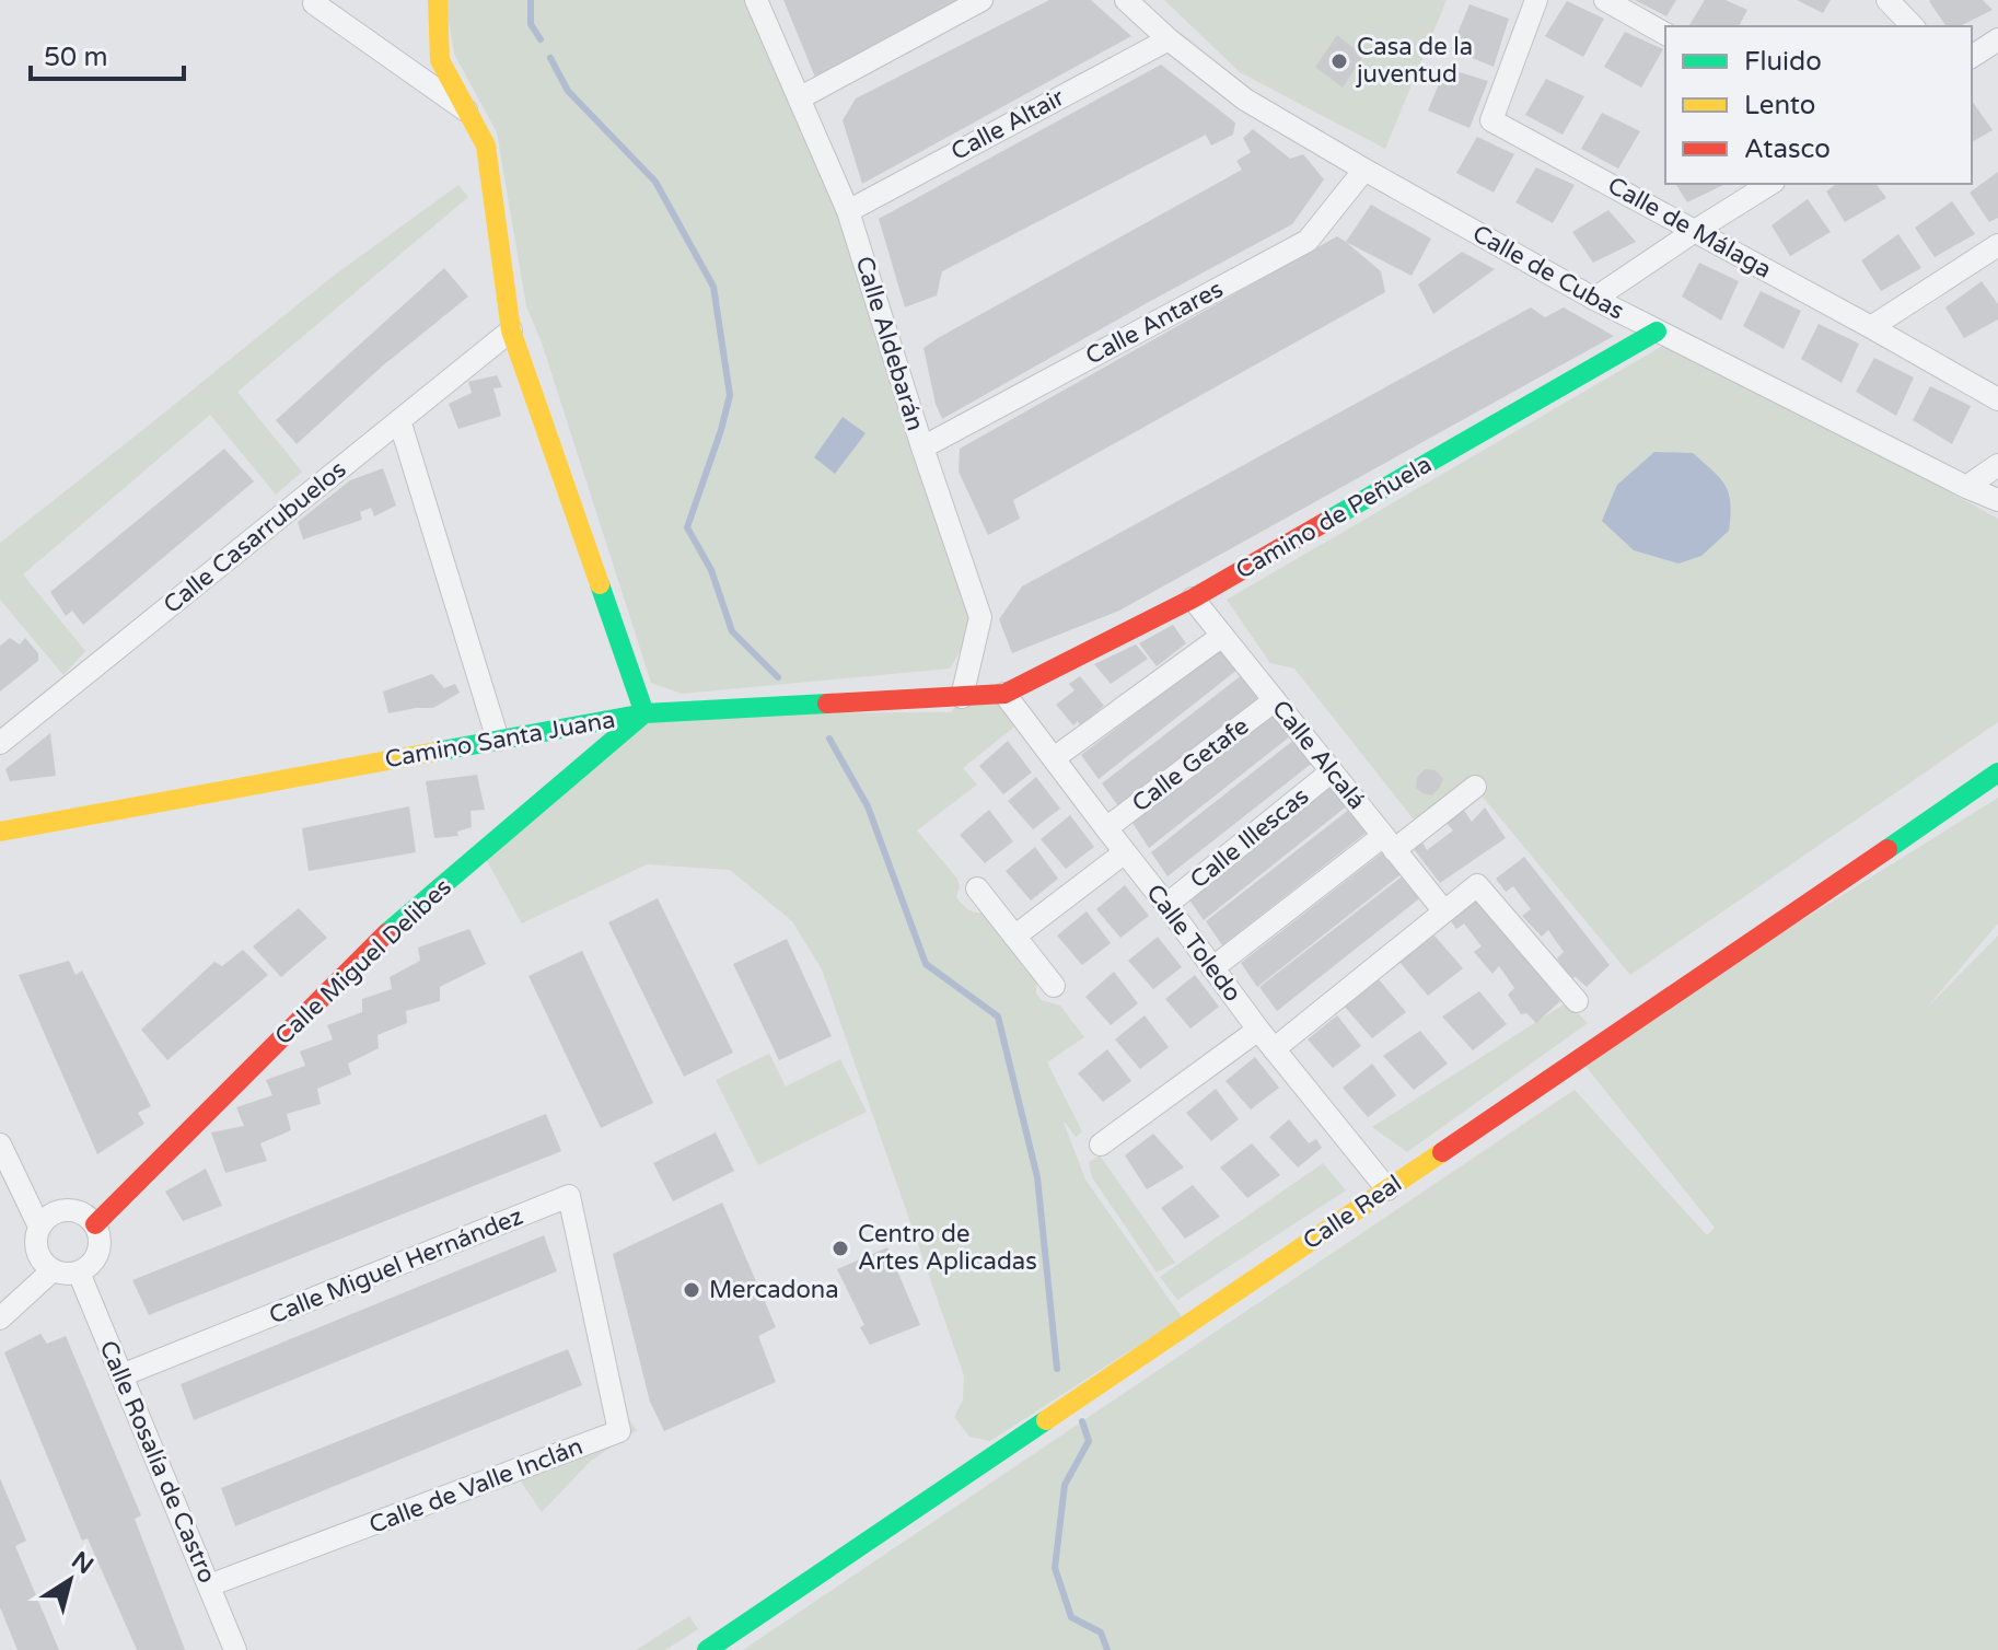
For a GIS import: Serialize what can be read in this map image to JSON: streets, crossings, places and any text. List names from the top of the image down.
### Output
{
  "streets": {
    "street": [
      "Calle Altair",
      "Calle de Málaga",
      "Calle de Cubas",
      "Calle Antares",
      "Calle Aldebarán",
      "Camino de Peñuela",
      "Calle Casarrubuelos",
      "Camino Santa Juana",
      "Calle Alcalá",
      "Calle Getafe",
      "Calle Illescas",
      "Calle Toledo",
      "Calle Miguel Delibes",
      "Calle Real",
      "Calle Miguel Hernández",
      "Calle Rosalía de Castro",
      "Calle de Valle Inclán"
    ]
  },
  "crossings": [
    ["Calle Altair", "Calle de Cubas"],
    ["Calle Altair", "Calle Aldebarán"],
    ["Calle de Cubas", "Calle Antares"],
    ["Calle de Cubas", "Camino de Peñuela"],
    ["Calle Antares", "Calle Aldebarán"],
    ["Calle Aldebarán", "Camino Santa Juana"],
    ["Camino de Peñuela", "Camino Santa Juana"],
    ["Camino de Peñuela", "Calle Alcalá"],
    ["Camino de Peñuela", "Calle Toledo"],
    ["Camino Santa Juana", "Calle Toledo"],
    ["Camino Santa Juana", "Calle Miguel Delibes"],
    ["Calle Alcalá", "Calle Getafe"],
    ["Calle Alcalá", "Calle Illescas"],
    ["Calle Getafe", "Calle Toledo"],
    ["Calle Illescas", "Calle Toledo"],
    ["Calle Toledo", "Calle Real"],
    ["Calle Miguel Delibes", "Calle Rosalía de Castro"],
    ["Calle Miguel Hernández", "Calle Rosalía de Castro"],
    ["Calle Miguel Hernández", "Calle de Valle Inclán"],
    ["Calle Rosalía de Castro", "Calle de Valle Inclán"]
  ],
  "places": ["Casa de la juventud", "Centro de Artes Aplicadas", "Mercadona"],
  "legend": ["Fluido", "Lento", "Atasco"],
  "scale_bar": "50 m",
  "north": "top right"
}
